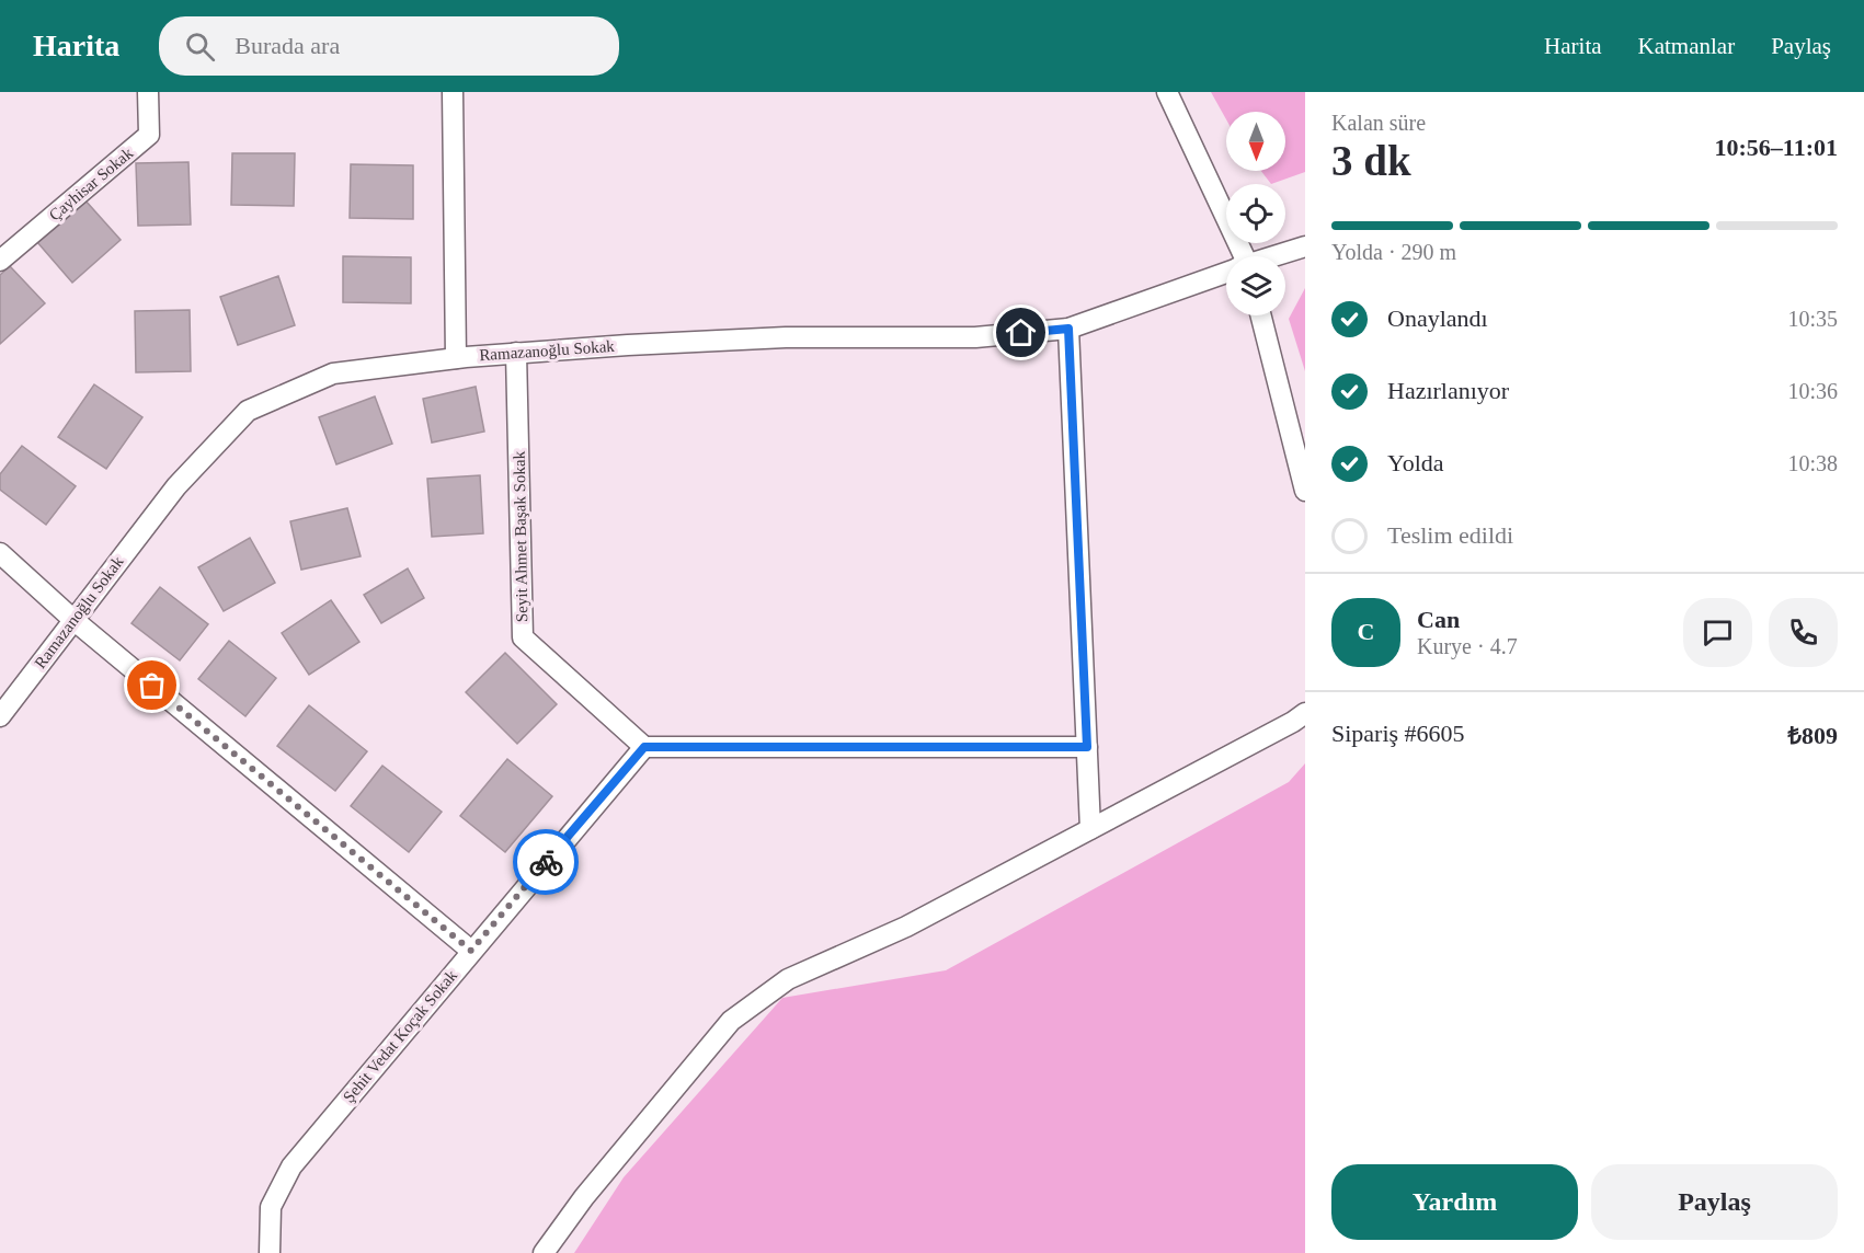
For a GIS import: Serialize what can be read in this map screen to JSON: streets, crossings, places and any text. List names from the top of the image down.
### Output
{
  "streets": {
    "street": [
      "Çayhisar Sokak",
      "Ramazanoğlu Sokak",
      "Seyit Ahmet Başak Sokak",
      "Şehit Vedat Koçak Sokak"
    ]
  },
  "crossings": [
    ["Ramazanoğlu Sokak", "Seyit Ahmet Başak Sokak"],
    ["Seyit Ahmet Başak Sokak", "Şehit Vedat Koçak Sokak"]
  ],
  "north": "bottom",
  "page": {
    "header": "Harita",
    "search": "Burada ara",
    "nav": ["Harita", "Katmanlar", "Paylaş"],
    "heading": ["3 dk", "Kalan süre", "10:56–11:01"],
    "panel": [
      "Can",
      "Kurye · 4.7",
      "Sipariş #6605",
      "₺809"
    ],
    "bar": "Yolda · 290 m",
    "list": [
      ["Onaylandı", "10:35"],
      ["Hazırlanıyor", "10:36"],
      ["Yolda", "10:38"],
      "Teslim edildi"
    ],
    "round": "C",
    "buttons": ["Yardım", "Paylaş"]
  }
}
